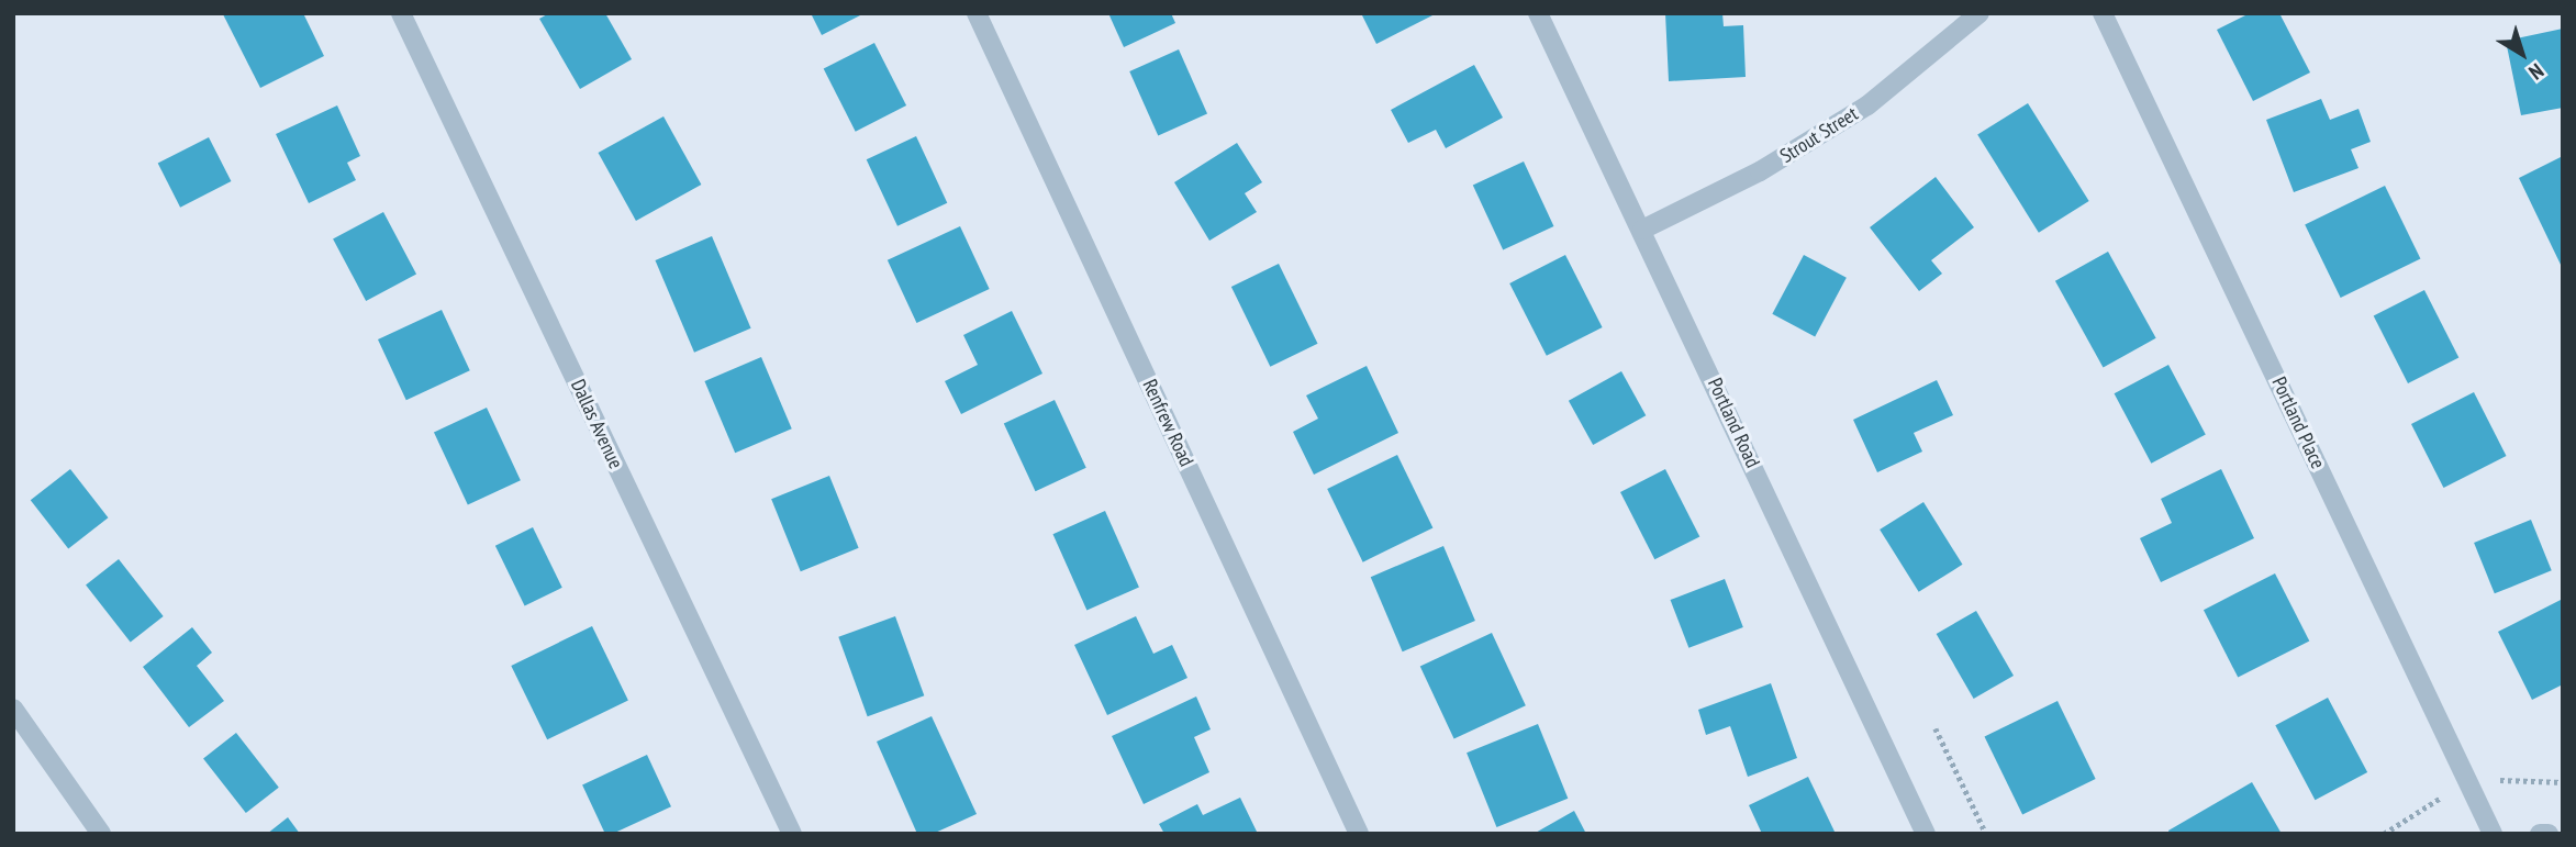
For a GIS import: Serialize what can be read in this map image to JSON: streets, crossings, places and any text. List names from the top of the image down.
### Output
{
  "streets": {
    "street": [
      "Strout Street",
      "Renfrew Road",
      "Portland Road",
      "Portland Place",
      "Dallas Avenue"
    ]
  },
  "crossings": [
    ["Strout Street", "Portland Road"]
  ],
  "north": "bottom right"
}
